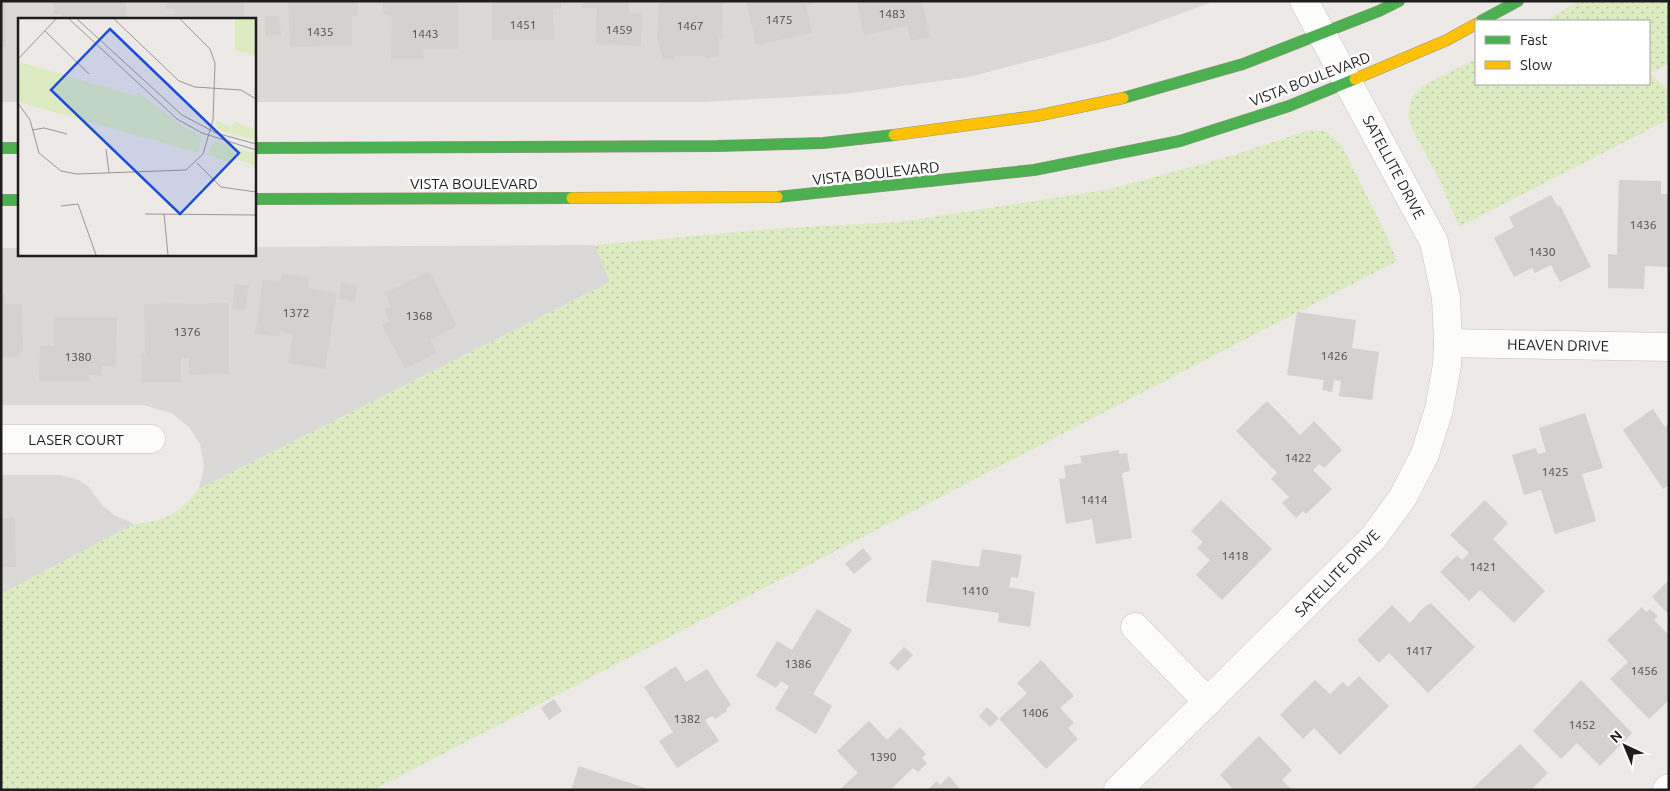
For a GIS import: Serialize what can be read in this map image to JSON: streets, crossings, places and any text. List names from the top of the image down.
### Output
{
  "streets": {
    "main road": ["VISTA BOULEVARD"],
    "street": ["SATELLITE DRIVE", "HEAVEN DRIVE", "LASER COURT"]
  },
  "crossings": [
    ["VISTA BOULEVARD", "SATELLITE DRIVE"],
    ["SATELLITE DRIVE", "HEAVEN DRIVE"]
  ],
  "house_numbers": [
    "1483",
    "1475",
    "1451",
    "1467",
    "1459",
    "1435",
    "1443",
    "1436",
    "1430",
    "1372",
    "1368",
    "1376",
    "1426",
    "1380",
    "1422",
    "1425",
    "1414",
    "1418",
    "1421",
    "1410",
    "1417",
    "1386",
    "1456",
    "1406",
    "1382",
    "1452",
    "1390"
  ],
  "legend": ["Fast", "Slow"],
  "north": "top left"
}
